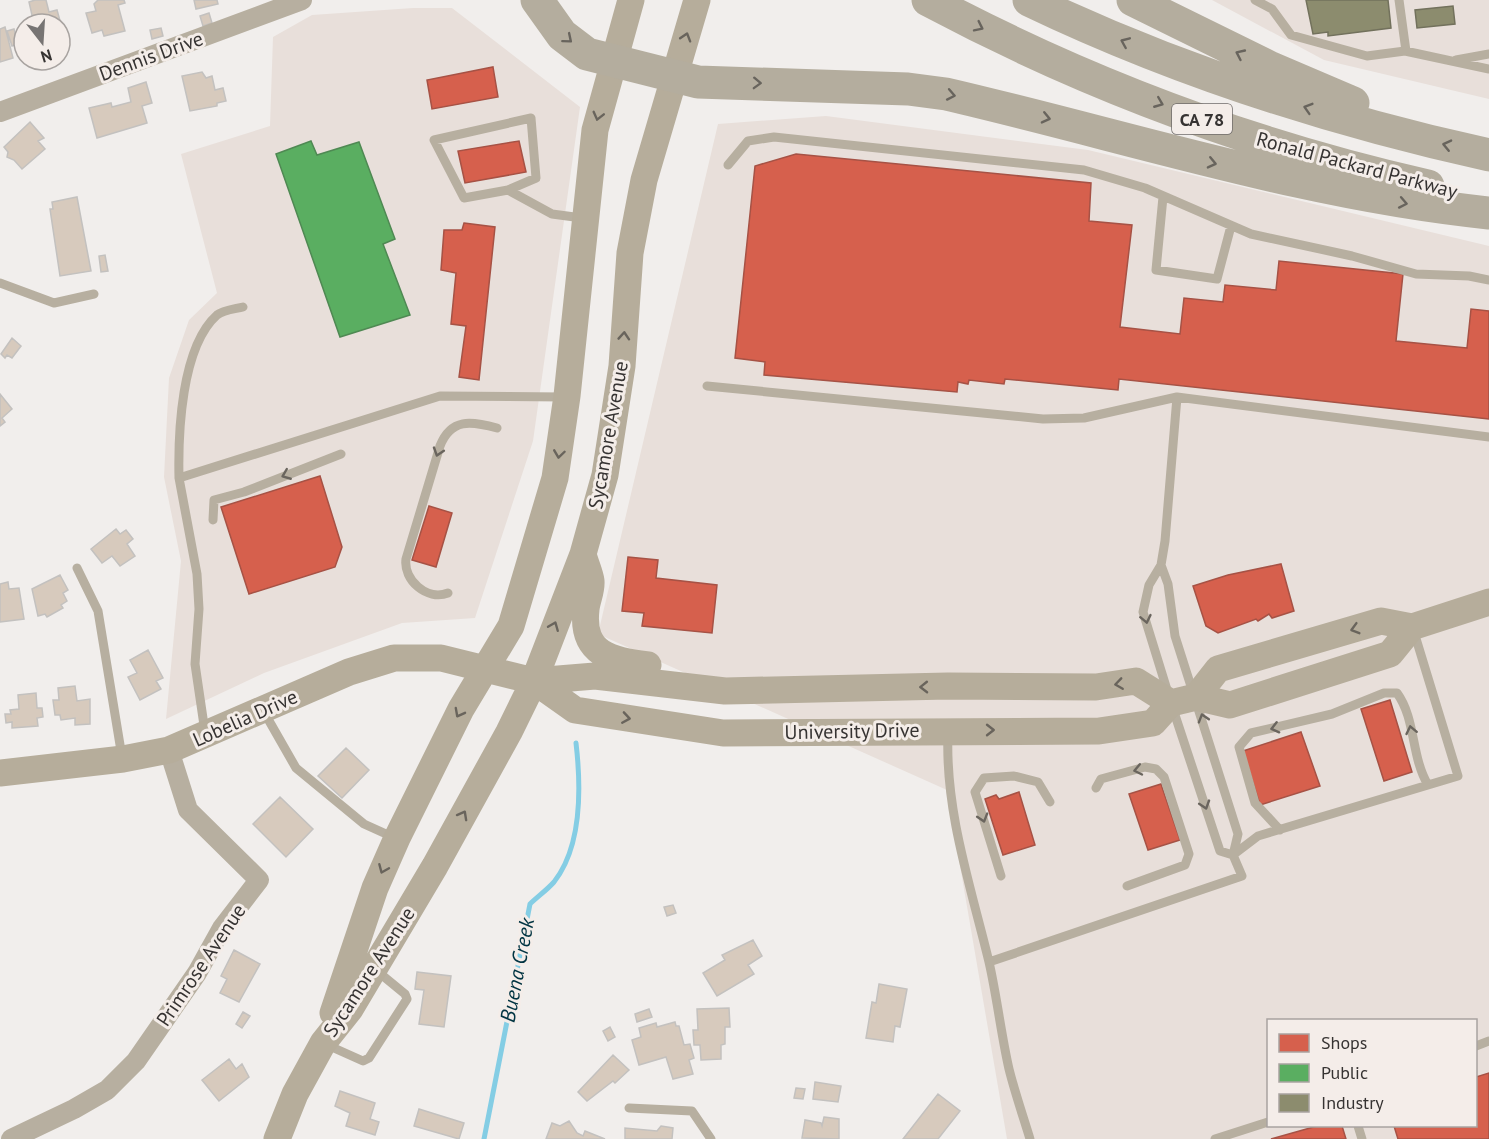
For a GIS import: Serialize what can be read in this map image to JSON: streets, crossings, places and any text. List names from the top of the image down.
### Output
{
  "streets": {
    "highway": ["CA 78", "Ronald Packard Parkway"],
    "main road": ["Sycamore Avenue", "Lobelia Drive", "University Drive"],
    "street": ["Dennis Drive", "Primrose Avenue"]
  },
  "crossings": [
    ["Sycamore Avenue", "Lobelia Drive"],
    ["Sycamore Avenue", "University Drive"],
    ["Lobelia Drive", "University Drive"],
    ["Lobelia Drive", "Primrose Avenue"]
  ],
  "water": ["Buena Creek"],
  "legend": ["Shops", "Public", "Industry"],
  "north": "bottom"
}
